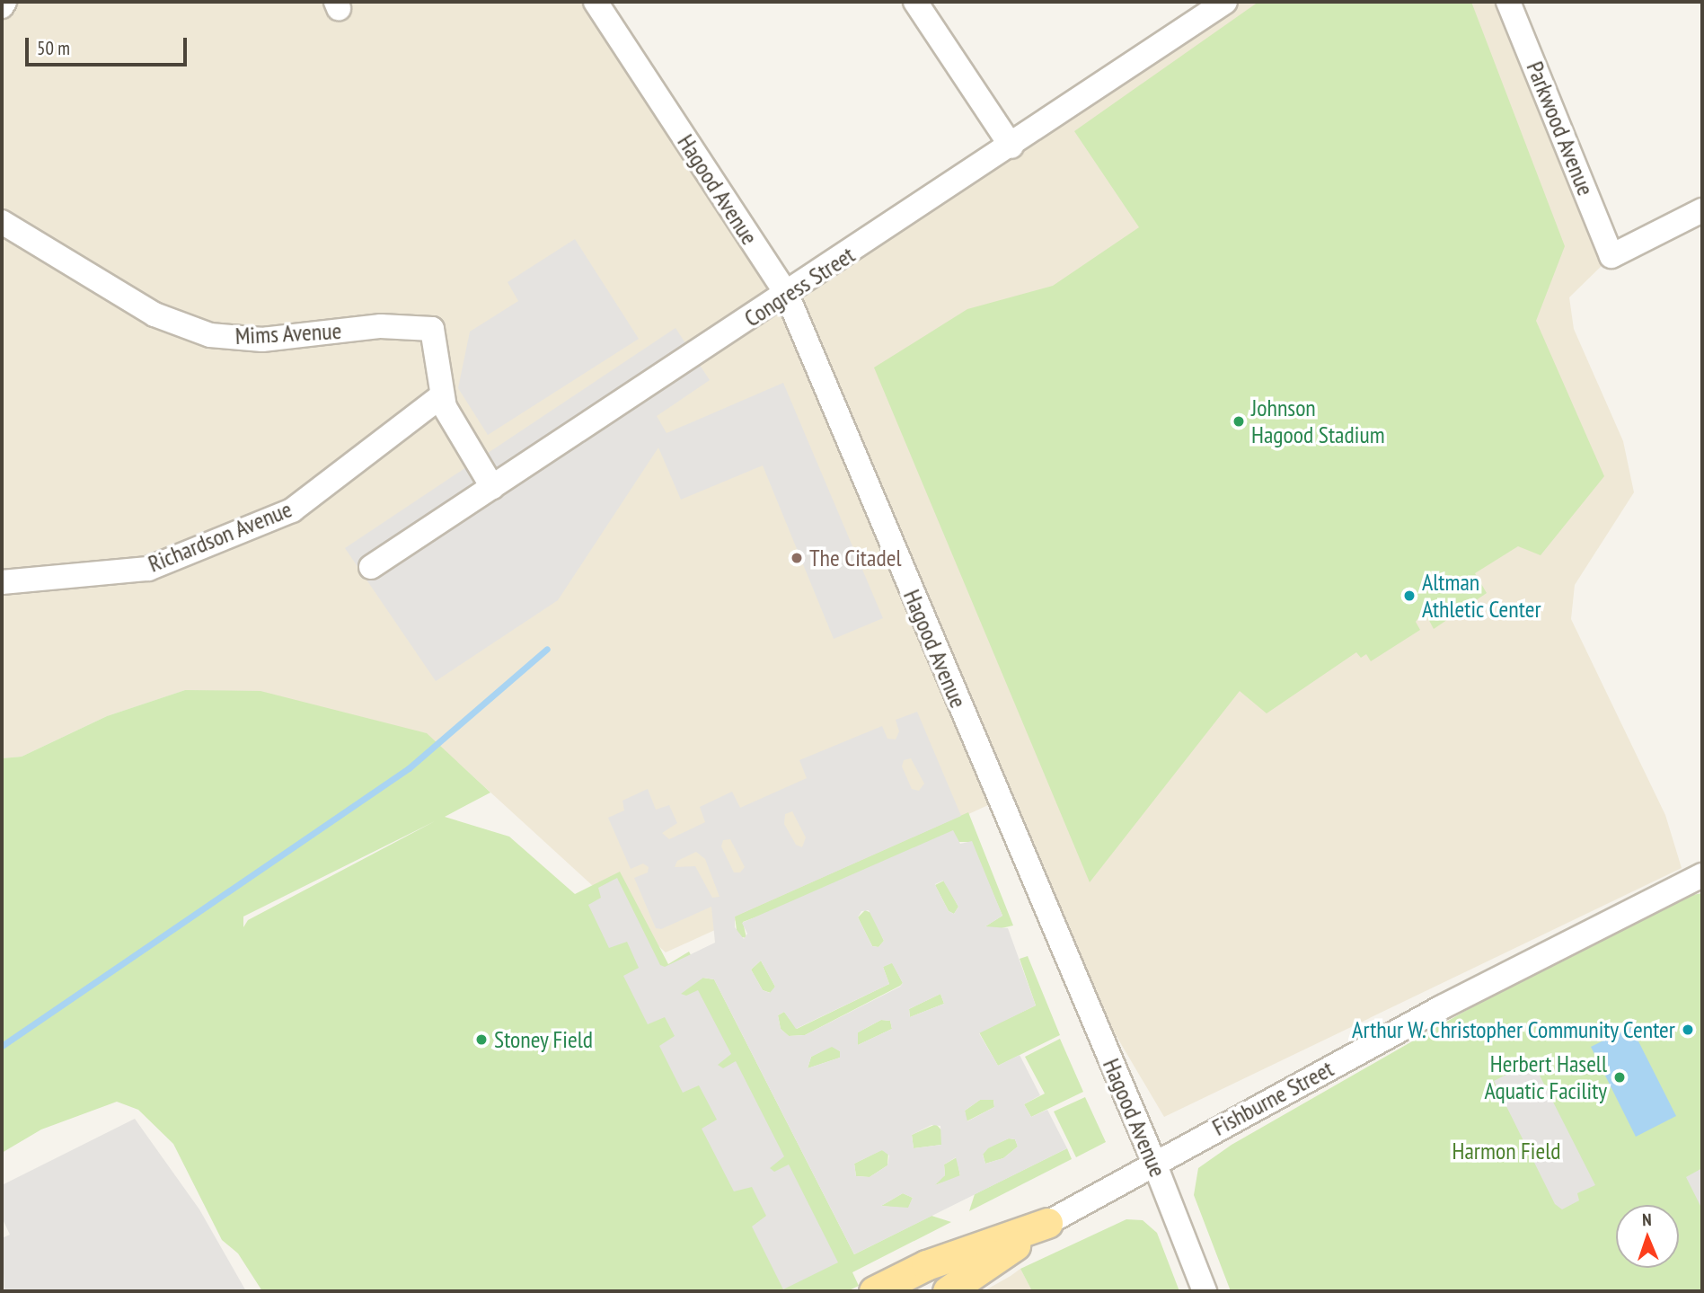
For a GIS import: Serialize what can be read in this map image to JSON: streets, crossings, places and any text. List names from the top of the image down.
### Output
{
  "streets": {
    "main road": ["Fishburne Street"],
    "street": [
      "Parkwood Avenue",
      "Hagood Avenue",
      "Congress Street",
      "Mims Avenue",
      "Richardson Avenue"
    ]
  },
  "crossings": [
    ["Hagood Avenue", "Congress Street"],
    ["Hagood Avenue", "Fishburne Street"],
    ["Congress Street", "Mims Avenue"],
    ["Mims Avenue", "Richardson Avenue"]
  ],
  "parks": ["Harmon Field"],
  "places": [
    "Johnson Hagood Stadium",
    "The Citadel",
    "Altman Athletic Center",
    "Arthur W. Christopher Community Center",
    "Stoney Field",
    "Herbert Hasell Aquatic Facility"
  ],
  "scale_bar": "50 m",
  "north": "top"
}
